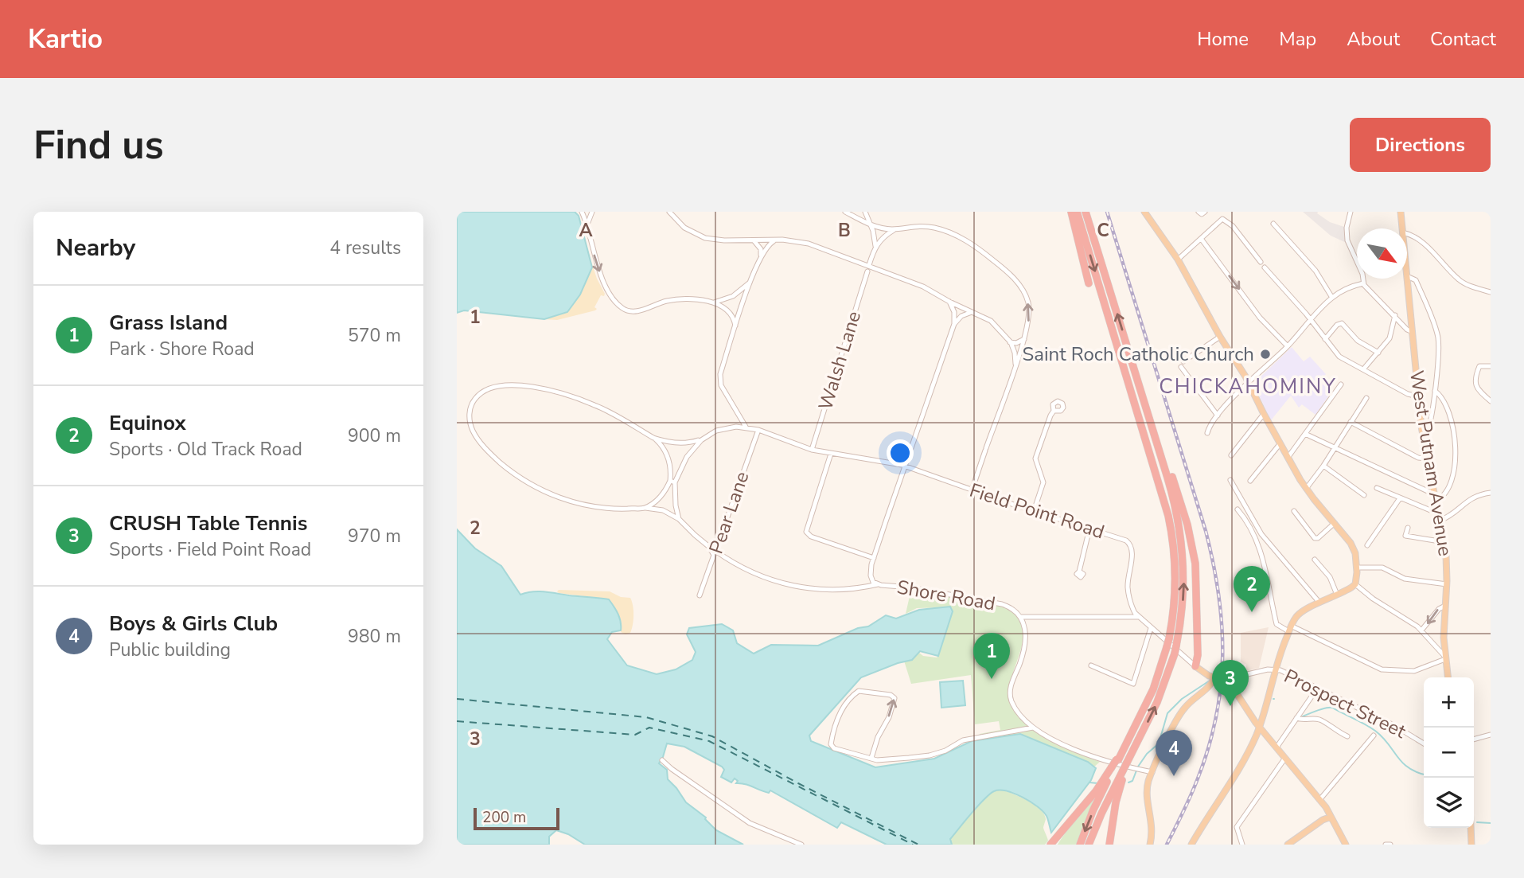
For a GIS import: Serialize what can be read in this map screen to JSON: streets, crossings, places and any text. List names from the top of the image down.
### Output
{
  "streets": {
    "main road": ["West Putnam Avenue", "Field Point Road"],
    "street": [
      "Walsh Lane",
      "Pear Lane",
      "Shore Road",
      "Prospect Street"
    ]
  },
  "crossings": [
    ["Walsh Lane", "Field Point Road"],
    ["Field Point Road", "Pear Lane"],
    ["Field Point Road", "Shore Road"],
    ["Field Point Road", "Prospect Street"]
  ],
  "districts": ["CHICKAHOMINY"],
  "places": ["Saint Roch Catholic Church"],
  "scale_bar": "200 m",
  "north": "bottom right",
  "page": {
    "header": "Kartio",
    "nav": [
      "Home",
      "Map",
      "About",
      "Contact"
    ],
    "buttons": "Directions",
    "title": "Find us",
    "heading": ["Nearby", "4 results"],
    "list": [
      {
        "mark": "1",
        "name": "Grass Island",
        "note": "Park · Shore Road",
        "value": "570 m"
      },
      {
        "mark": "2",
        "name": "Equinox",
        "note": "Sports · Old Track Road",
        "value": "900 m"
      },
      {
        "mark": "3",
        "name": "CRUSH Table Tennis",
        "note": "Sports · Field Point Road",
        "value": "970 m"
      },
      {
        "mark": "4",
        "name": "Boys & Girls Club",
        "note": "Public building",
        "value": "980 m"
      }
    ],
    "pins": [
      "2",
      "1",
      "3",
      "4"
    ],
    "map_buttons": ["+", "−"],
    "scale": "200 m"
  },
  "grid": {
    "columns": ["A", "B", "C"],
    "rows": ["1", "2", "3"]
  }
}
